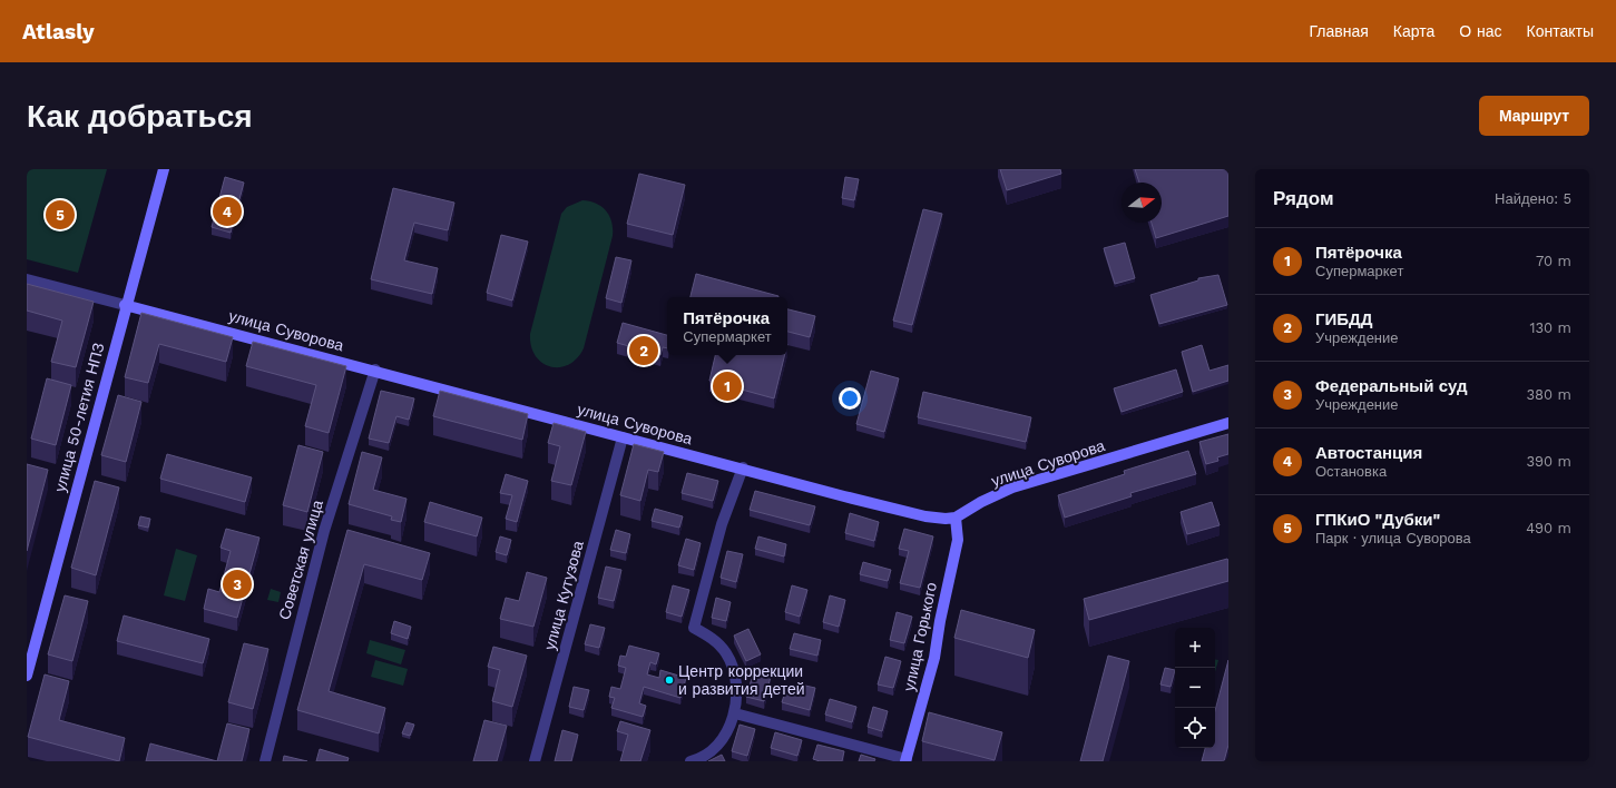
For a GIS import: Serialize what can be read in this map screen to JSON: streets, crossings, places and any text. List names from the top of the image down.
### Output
{
  "streets": {
    "main road": ["улица Суворова", "улица 50-летия НПЗ", "улица Горького"],
    "street": ["Советская улица", "улица Кутузова"]
  },
  "crossings": [
    ["улица Суворова", "улица 50-летия НПЗ"],
    ["улица Суворова", "Советская улица"],
    ["улица Суворова", "улица Кутузова"],
    ["улица Суворова", "улица Горького"]
  ],
  "places": ["Центр коррекции и развития детей"],
  "north": "right",
  "page": {
    "header": "Atlasly",
    "nav": [
      "Главная",
      "Карта",
      "О нас",
      "Контакты"
    ],
    "buttons": "Маршрут",
    "title": "Как добраться",
    "heading": ["Рядом", "Найдено: 5"],
    "pins": [
      "4",
      "5",
      "2",
      "1",
      "3"
    ],
    "list": [
      {
        "mark": "1",
        "name": "Пятёрочка",
        "note": "Супермаркет",
        "value": "70 m"
      },
      {
        "mark": "2",
        "name": "ГИБДД",
        "note": "Учреждение",
        "value": "130 m"
      },
      {
        "mark": "3",
        "name": "Федеральный суд",
        "note": "Учреждение",
        "value": "380 m"
      },
      {
        "mark": "4",
        "name": "Автостанция",
        "note": "Остановка",
        "value": "390 m"
      },
      {
        "mark": "5",
        "name": "ГПКиО \"Дубки\"",
        "note": "Парк · улица Суворова",
        "value": "490 m"
      }
    ],
    "popup": ["Пятёрочка", "Супермаркет"],
    "map_buttons": ["+", "−"]
  }
}
